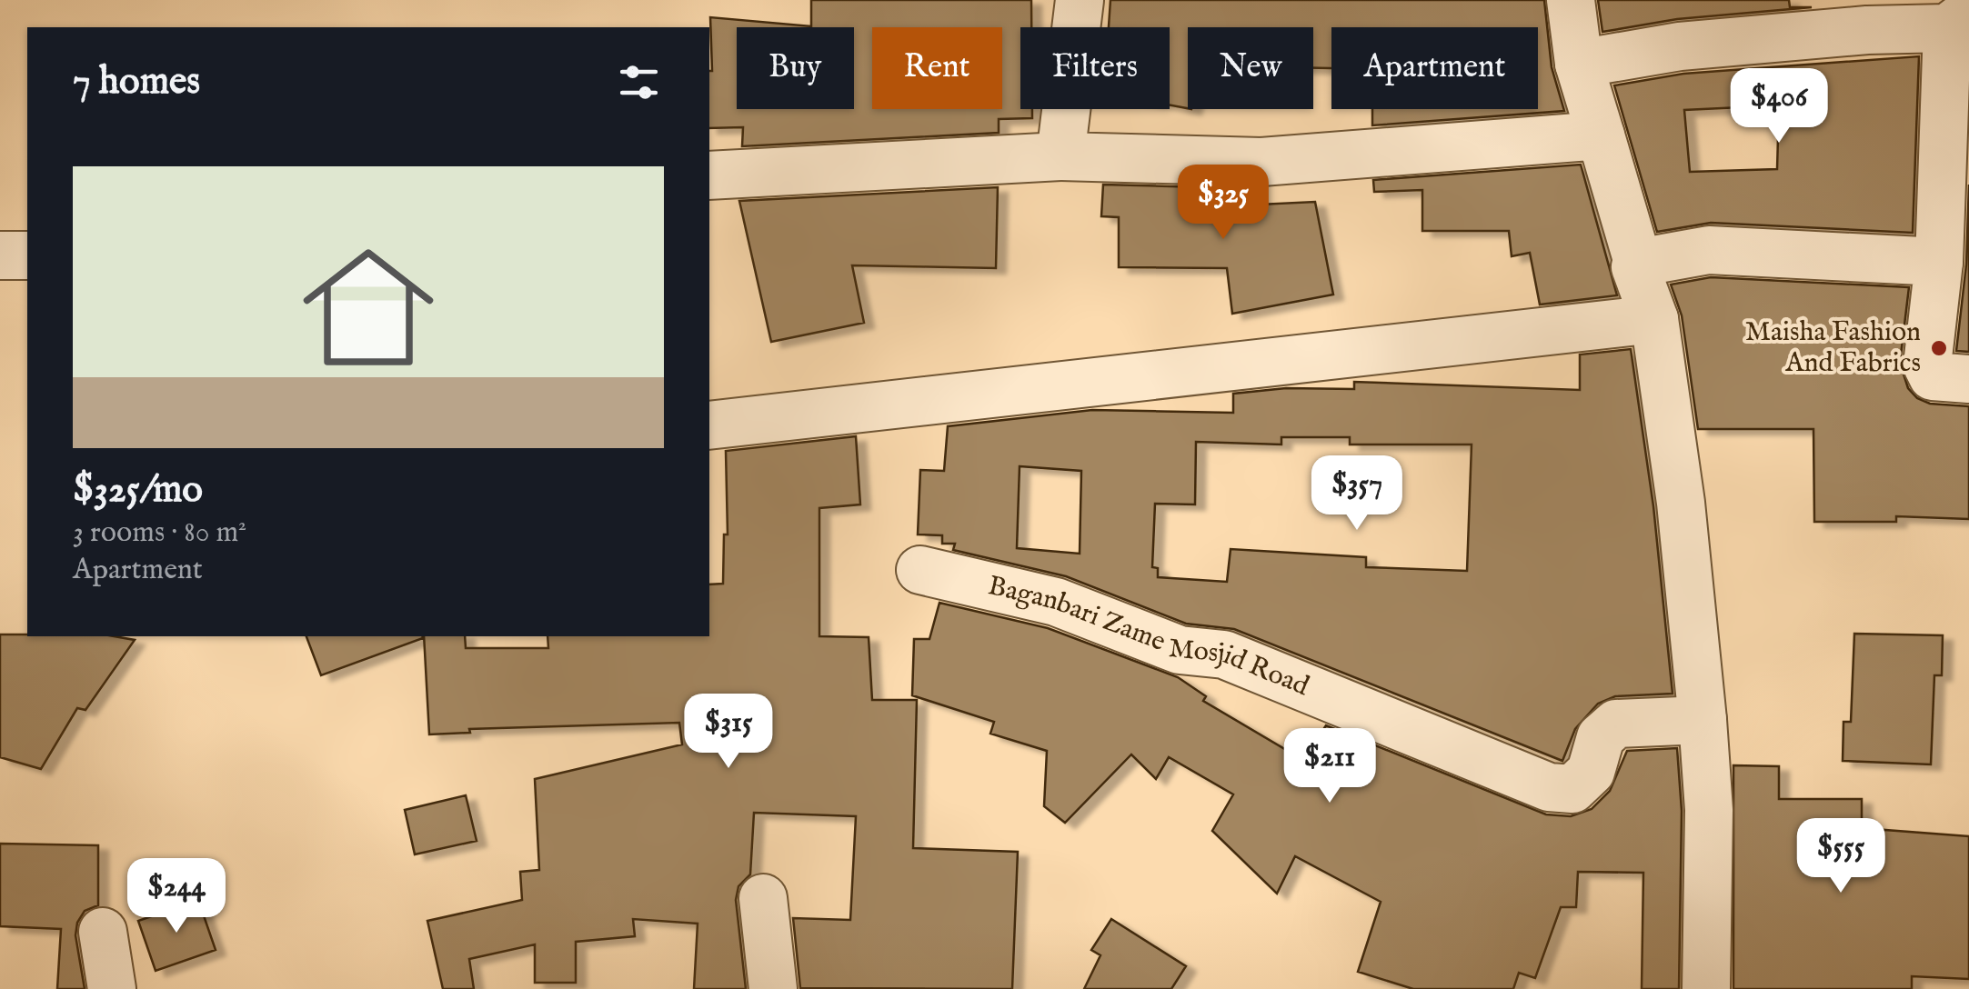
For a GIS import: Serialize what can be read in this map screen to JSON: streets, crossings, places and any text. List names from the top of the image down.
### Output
{
  "streets": {
    "street": ["Baganbari Zame Mosjid Road"]
  },
  "places": ["Maisha Fashion And Fabrics"],
  "page": {
    "chip": [
      "Buy",
      "Rent",
      "Filters",
      "New",
      "Apartment"
    ],
    "heading": "7 homes",
    "price": [
      "$406",
      "$325",
      "$357",
      "$315",
      "$211",
      "$555",
      "$244"
    ],
    "list": [
      {
        "name": "$325/mo",
        "note": "3 rooms · 80 m² · Apartment"
      }
    ]
  }
}
